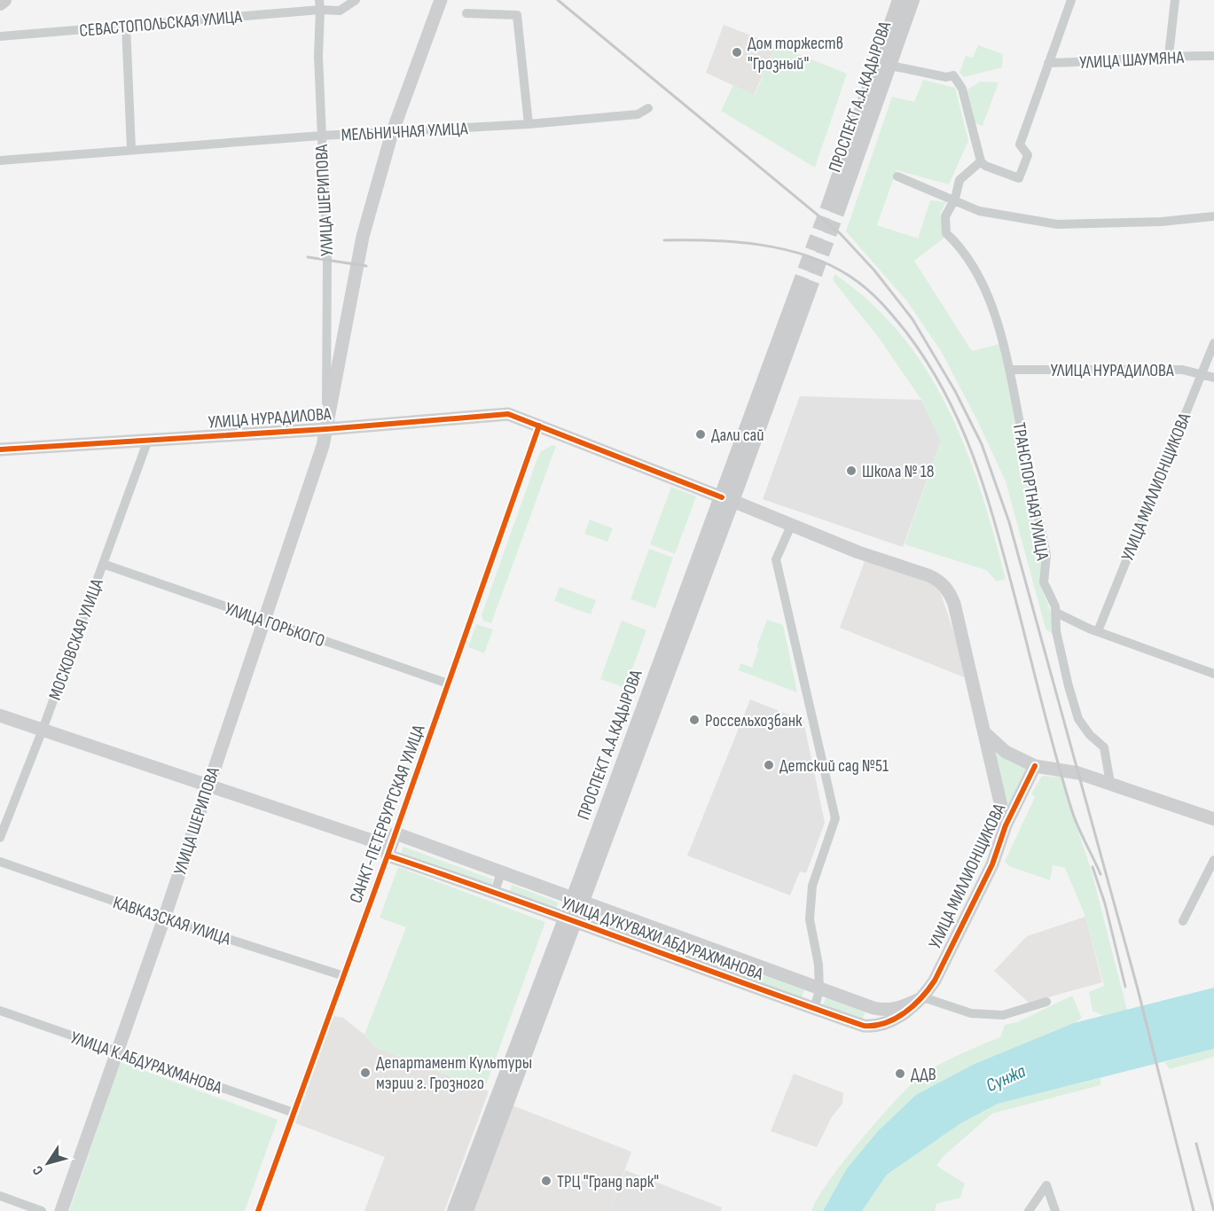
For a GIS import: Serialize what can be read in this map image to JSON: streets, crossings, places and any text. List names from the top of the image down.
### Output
{
  "streets": {
    "main road": ["ПРОСПЕКТ А.А.КАДЫРОВА"],
    "street": [
      "СЕВАСТОПОЛЬСКАЯ УЛИЦА",
      "УЛИЦА ШАУМЯНА",
      "МЕЛЬНИЧНАЯ УЛИЦА",
      "УЛИЦА ШЕРИПОВА",
      "УЛИЦА НУРАДИЛОВА",
      "УЛИЦА МИЛЛИОНЩИКОВА",
      "ТРАНСПОРТНАЯ УЛИЦА",
      "УЛИЦА ГОРЬКОГО",
      "МОСКОВСКАЯ УЛИЦА",
      "САНКТ-ПЕТЕРБУРГСКАЯ УЛИЦА",
      "КАВКАЗСКАЯ УЛИЦА",
      "УЛИЦА ДУКУВАХИ АБДУРАХМАНОВА",
      "УЛИЦА К.АБДУРАХМАНОВА"
    ]
  },
  "crossings": [
    ["СЕВАСТОПОЛЬСКАЯ УЛИЦА", "УЛИЦА ШЕРИПОВА"],
    ["ПРОСПЕКТ А.А.КАДЫРОВА", "УЛИЦА НУРАДИЛОВА"],
    ["ПРОСПЕКТ А.А.КАДЫРОВА", "УЛИЦА ДУКУВАХИ АБДУРАХМАНОВА"],
    ["МЕЛЬНИЧНАЯ УЛИЦА", "УЛИЦА ШЕРИПОВА"],
    ["УЛИЦА ШЕРИПОВА", "УЛИЦА НУРАДИЛОВА"],
    ["УЛИЦА ШЕРИПОВА", "УЛИЦА ГОРЬКОГО"],
    ["УЛИЦА ШЕРИПОВА", "КАВКАЗСКАЯ УЛИЦА"],
    ["УЛИЦА ШЕРИПОВА", "УЛИЦА ДУКУВАХИ АБДУРАХМАНОВА"],
    ["УЛИЦА ШЕРИПОВА", "УЛИЦА К.АБДУРАХМАНОВА"],
    ["УЛИЦА НУРАДИЛОВА", "УЛИЦА МИЛЛИОНЩИКОВА"],
    ["УЛИЦА НУРАДИЛОВА", "ТРАНСПОРТНАЯ УЛИЦА"],
    ["УЛИЦА НУРАДИЛОВА", "МОСКОВСКАЯ УЛИЦА"],
    ["УЛИЦА НУРАДИЛОВА", "САНКТ-ПЕТЕРБУРГСКАЯ УЛИЦА"],
    ["УЛИЦА МИЛЛИОНЩИКОВА", "УЛИЦА ДУКУВАХИ АБДУРАХМАНОВА"],
    ["УЛИЦА ГОРЬКОГО", "МОСКОВСКАЯ УЛИЦА"],
    ["УЛИЦА ГОРЬКОГО", "САНКТ-ПЕТЕРБУРГСКАЯ УЛИЦА"],
    ["МОСКОВСКАЯ УЛИЦА", "УЛИЦА ДУКУВАХИ АБДУРАХМАНОВА"],
    ["САНКТ-ПЕТЕРБУРГСКАЯ УЛИЦА", "КАВКАЗСКАЯ УЛИЦА"],
    ["САНКТ-ПЕТЕРБУРГСКАЯ УЛИЦА", "УЛИЦА ДУКУВАХИ АБДУРАХМАНОВА"],
    ["САНКТ-ПЕТЕРБУРГСКАЯ УЛИЦА", "УЛИЦА К.АБДУРАХМАНОВА"]
  ],
  "water": ["Сунжа"],
  "places": [
    "Дом торжеств \"Грозный\"",
    "Дали сай",
    "Школа № 18",
    "Россельхозбанк",
    "Детский сад №51",
    "Департамент Культуры мэрии г. Грозного",
    "ДДВ",
    "ТРЦ \"Гранд парк\""
  ],
  "north": "bottom left"
}
